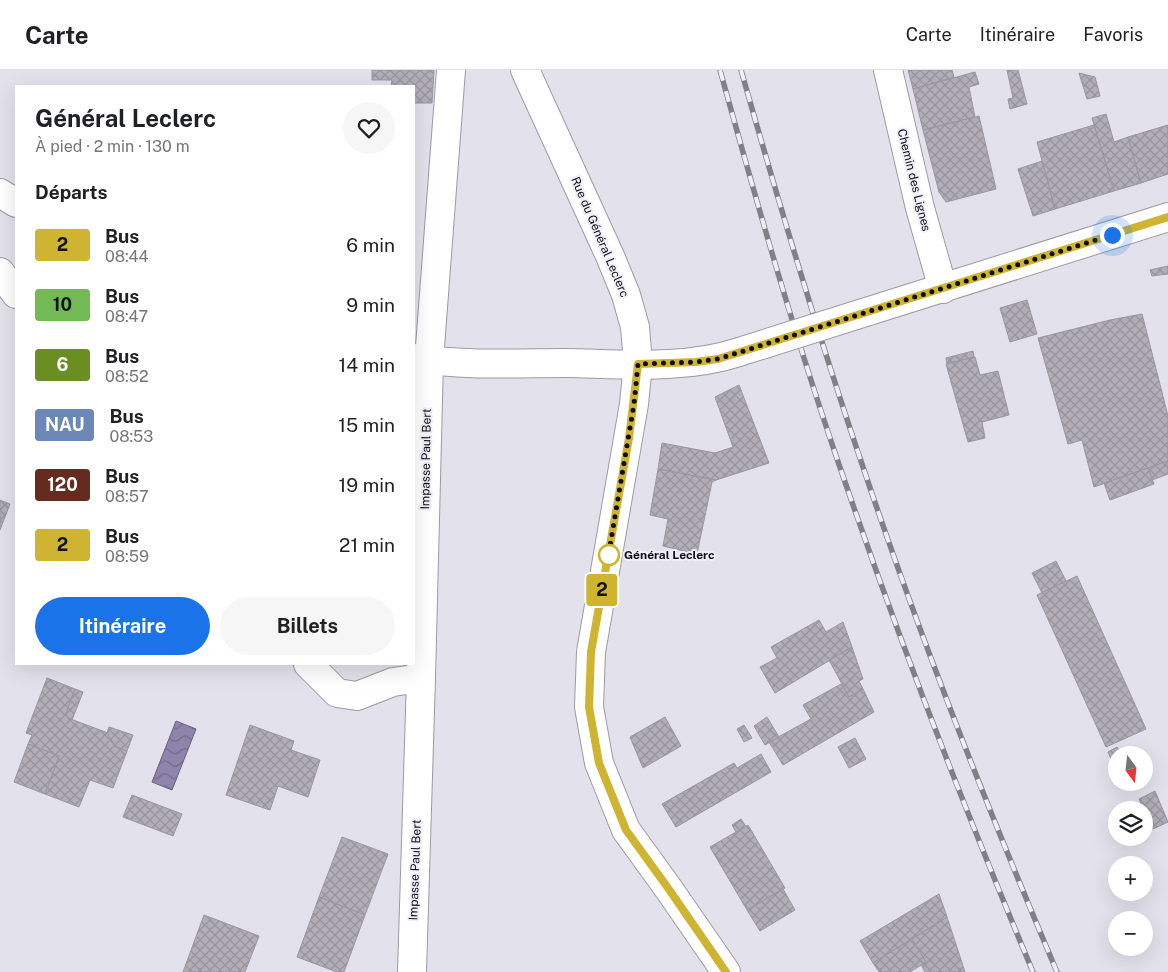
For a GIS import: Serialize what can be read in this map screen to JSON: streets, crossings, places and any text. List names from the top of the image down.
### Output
{
  "streets": {
    "street": ["Chemin des Lignes", "Rue du Général Leclerc", "Impasse Paul Bert"]
  },
  "places": ["Général Leclerc"],
  "lines": ["bus line 2"],
  "north": "bottom",
  "page": {
    "header": "Carte",
    "nav": ["Carte", "Itinéraire", "Favoris"],
    "on_map": "2",
    "heading": [
      ["Général Leclerc", "À pied · 2 min · 130 m"],
      "Départs"
    ],
    "list": [
      {
        "mark": "2",
        "name": "Bus",
        "note": "08:44",
        "value": "6 min"
      },
      {
        "mark": "10",
        "name": "Bus",
        "note": "08:47",
        "value": "9 min"
      },
      {
        "mark": "6",
        "name": "Bus",
        "note": "08:52",
        "value": "14 min"
      },
      {
        "mark": "NAU",
        "name": "Bus",
        "note": "08:53",
        "value": "15 min"
      },
      {
        "mark": "120",
        "name": "Bus",
        "note": "08:57",
        "value": "19 min"
      },
      {
        "mark": "2",
        "name": "Bus",
        "note": "08:59",
        "value": "21 min"
      }
    ],
    "buttons": ["Itinéraire", "Billets"],
    "map_buttons": ["+", "−"]
  }
}
